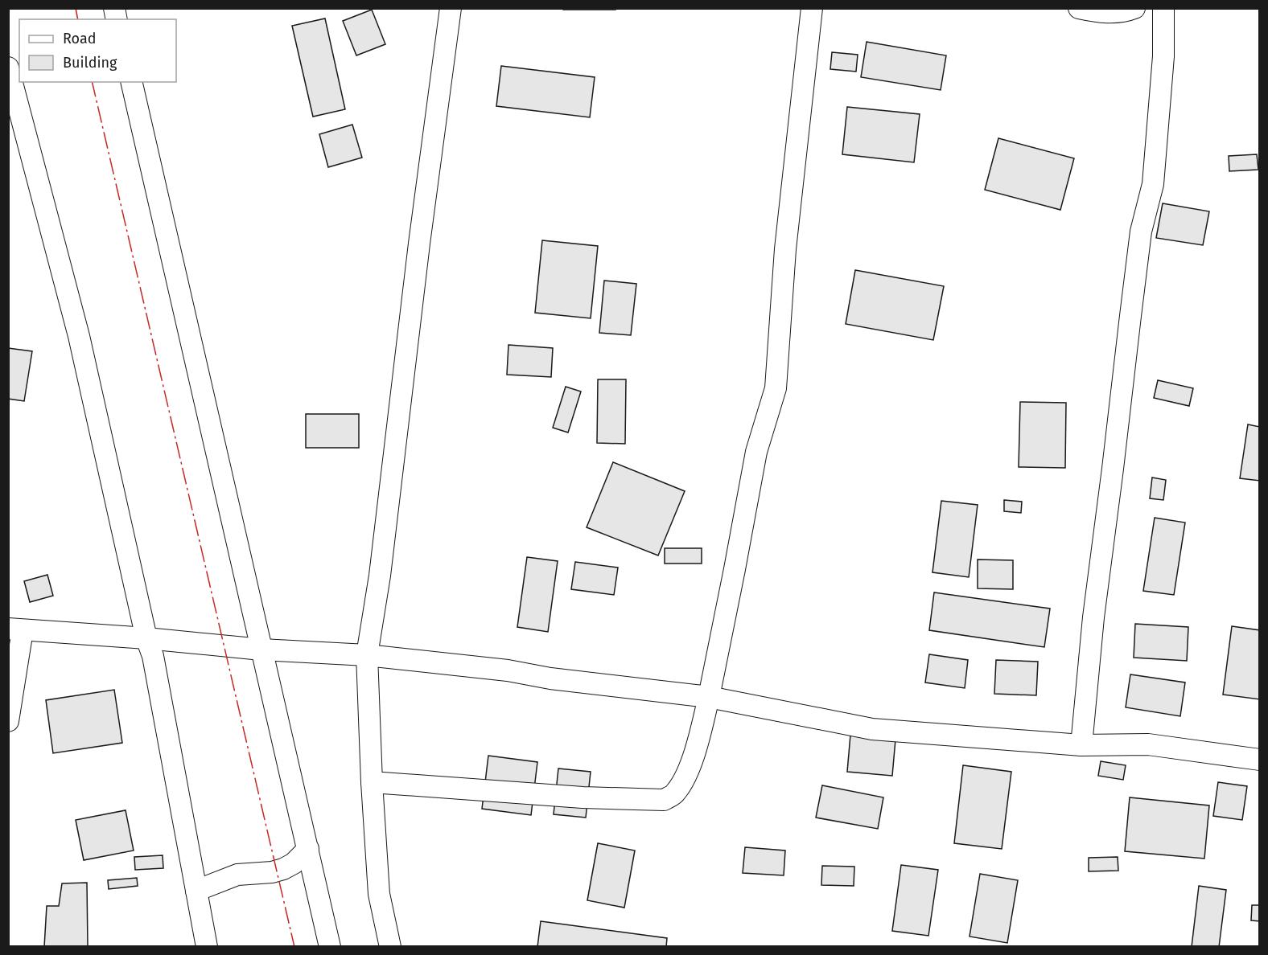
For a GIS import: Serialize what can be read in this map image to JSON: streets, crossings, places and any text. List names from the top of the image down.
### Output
{
  "legend": ["Road", "Building"]
}
